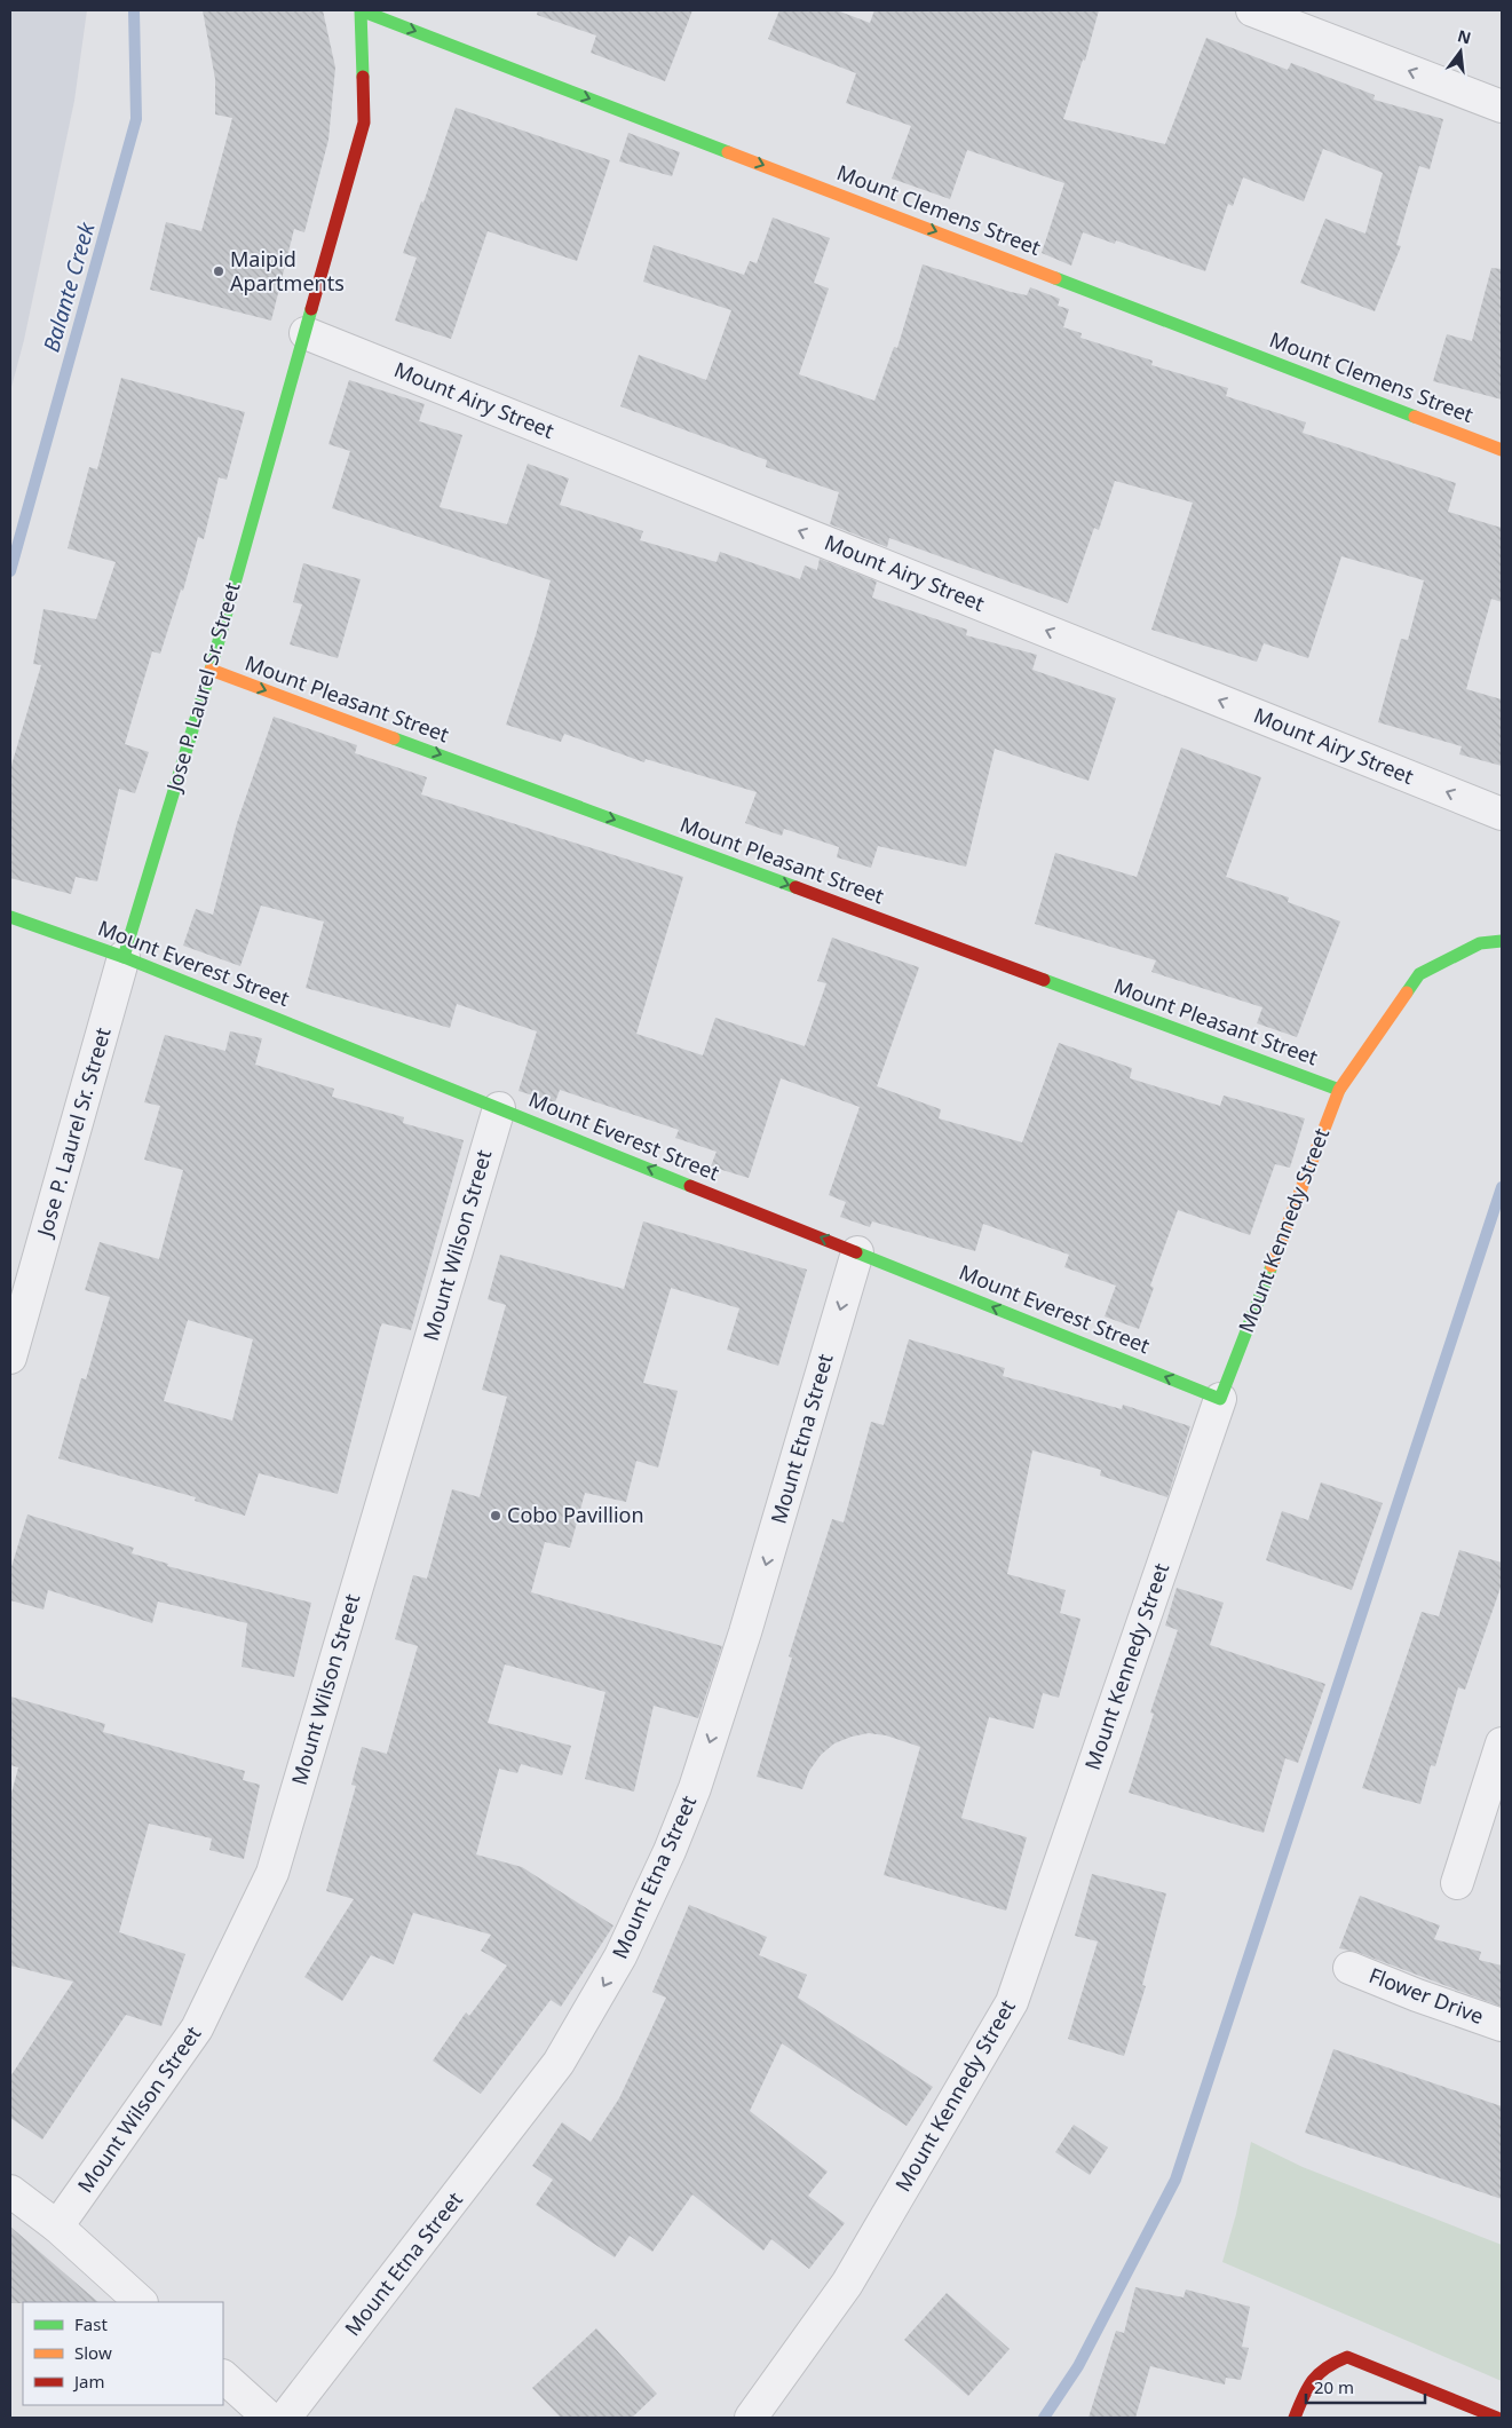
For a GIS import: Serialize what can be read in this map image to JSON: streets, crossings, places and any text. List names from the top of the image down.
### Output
{
  "streets": {
    "street": [
      "Mount Clemens Street",
      "Mount Airy Street",
      "Jose P. Laurel Sr. Street",
      "Mount Pleasant Street",
      "Mount Everest Street",
      "Mount Kennedy Street",
      "Mount Wilson Street",
      "Mount Etna Street",
      "Flower Drive"
    ]
  },
  "crossings": [
    ["Mount Clemens Street", "Jose P. Laurel Sr. Street"],
    ["Mount Airy Street", "Jose P. Laurel Sr. Street"],
    ["Jose P. Laurel Sr. Street", "Mount Pleasant Street"],
    ["Jose P. Laurel Sr. Street", "Mount Everest Street"],
    ["Mount Pleasant Street", "Mount Kennedy Street"],
    ["Mount Everest Street", "Mount Kennedy Street"],
    ["Mount Everest Street", "Mount Wilson Street"],
    ["Mount Everest Street", "Mount Etna Street"]
  ],
  "one_way": [
    "Mount Clemens Street",
    "Mount Airy Street",
    "Mount Pleasant Street",
    "Mount Everest Street",
    "Mount Etna Street"
  ],
  "water": ["Balante Creek"],
  "places": ["Maipid Apartments", "Cobo Pavillion"],
  "legend": ["Fast", "Slow", "Jam"],
  "scale_bar": "20 m",
  "north": "top"
}
